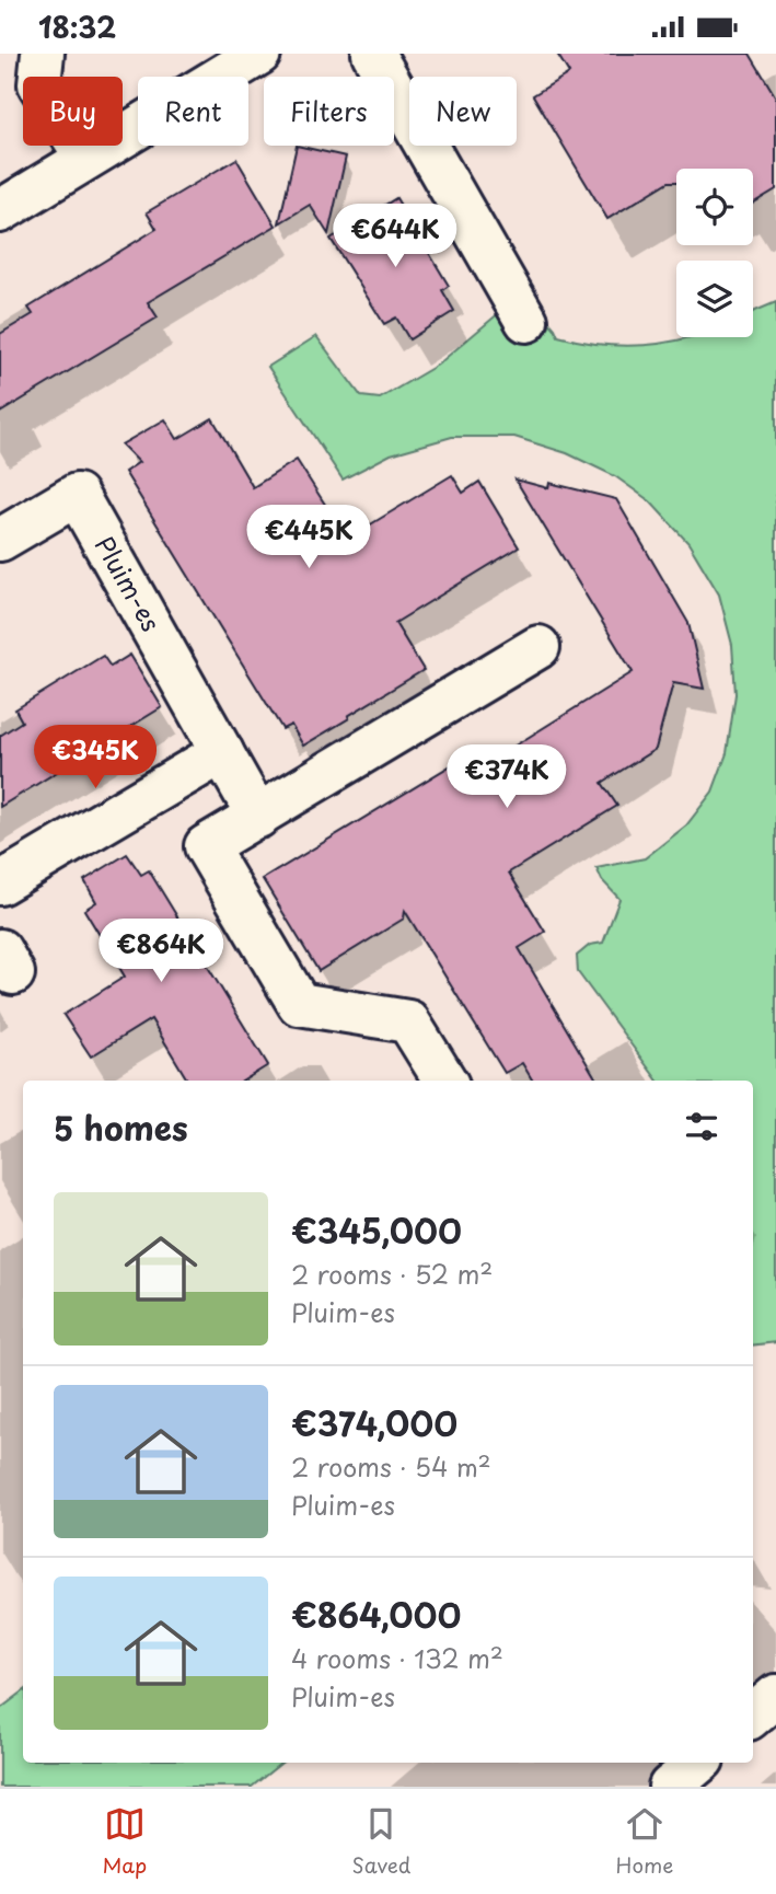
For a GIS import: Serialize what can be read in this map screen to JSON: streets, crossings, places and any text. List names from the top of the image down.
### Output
{
  "streets": {
    "street": ["Pluim-es"]
  },
  "page": {
    "status": "18:32",
    "chip": [
      "Buy",
      "Rent",
      "Filters",
      "New"
    ],
    "price": [
      "€644K",
      "€445K",
      "€345K",
      "€374K",
      "€864K"
    ],
    "heading": "5 homes",
    "list": [
      {
        "name": "€345,000",
        "note": "2 rooms · 52 m² · Pluim-es"
      },
      {
        "name": "€374,000",
        "note": "2 rooms · 54 m² · Pluim-es"
      },
      {
        "name": "€864,000",
        "note": "4 rooms · 132 m² · Pluim-es"
      }
    ],
    "tabs": ["Map", "Saved", "Home"]
  }
}
